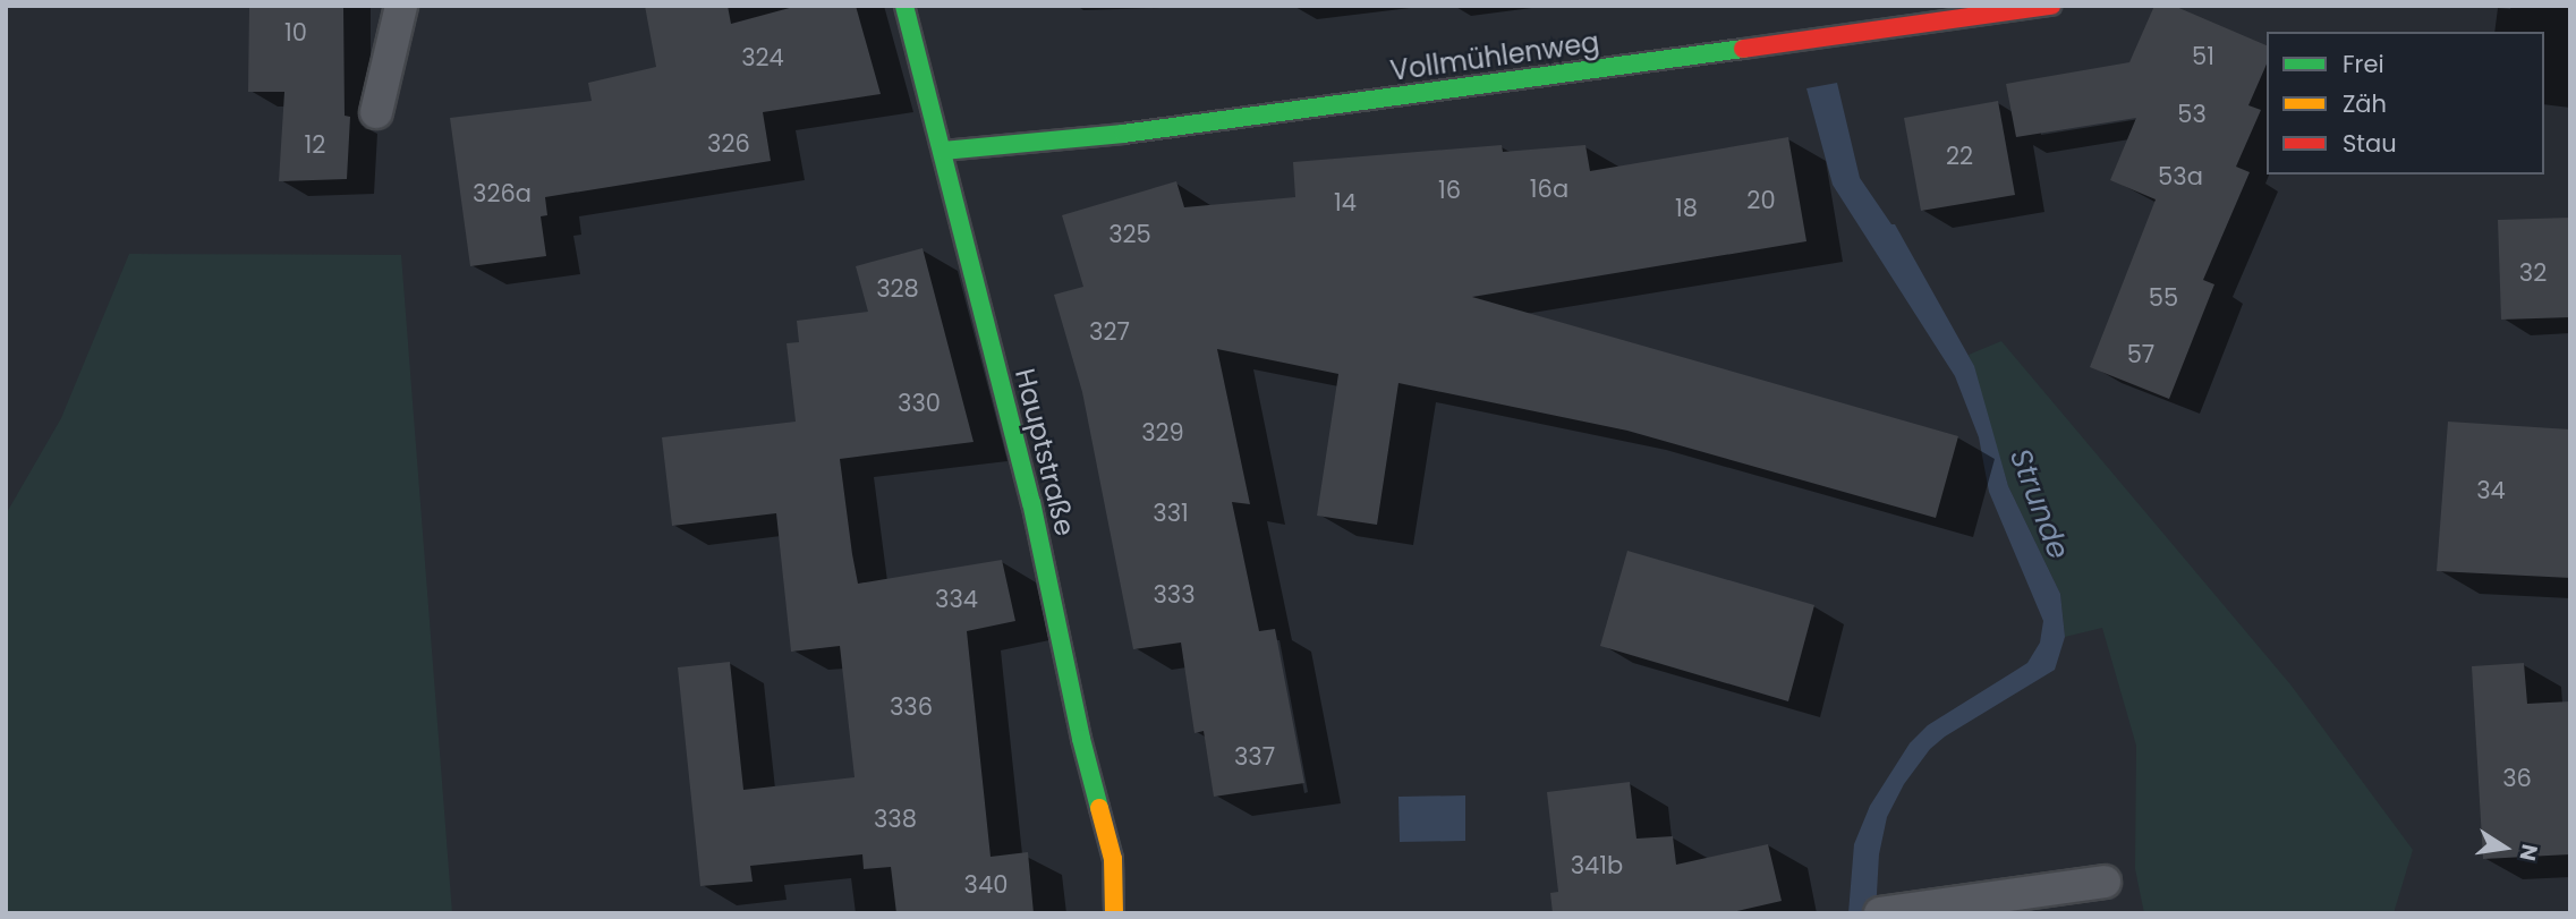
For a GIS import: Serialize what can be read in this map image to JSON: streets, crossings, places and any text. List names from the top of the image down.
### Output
{
  "streets": {
    "street": ["Vollmühlenweg", "Hauptstraße"]
  },
  "crossings": [
    ["Vollmühlenweg", "Hauptstraße"]
  ],
  "water": ["Strunde"],
  "house_numbers": [
    "10",
    "51",
    "324",
    "53",
    "326",
    "12",
    "22",
    "53a",
    "16a",
    "16",
    "326a",
    "20",
    "14",
    "18",
    "325",
    "32",
    "328",
    "55",
    "327",
    "57",
    "330",
    "329",
    "34",
    "331",
    "333",
    "334",
    "336",
    "337",
    "36",
    "338",
    "341b",
    "340"
  ],
  "legend": ["Frei", "Zäh", "Stau"],
  "north": "right"
}
